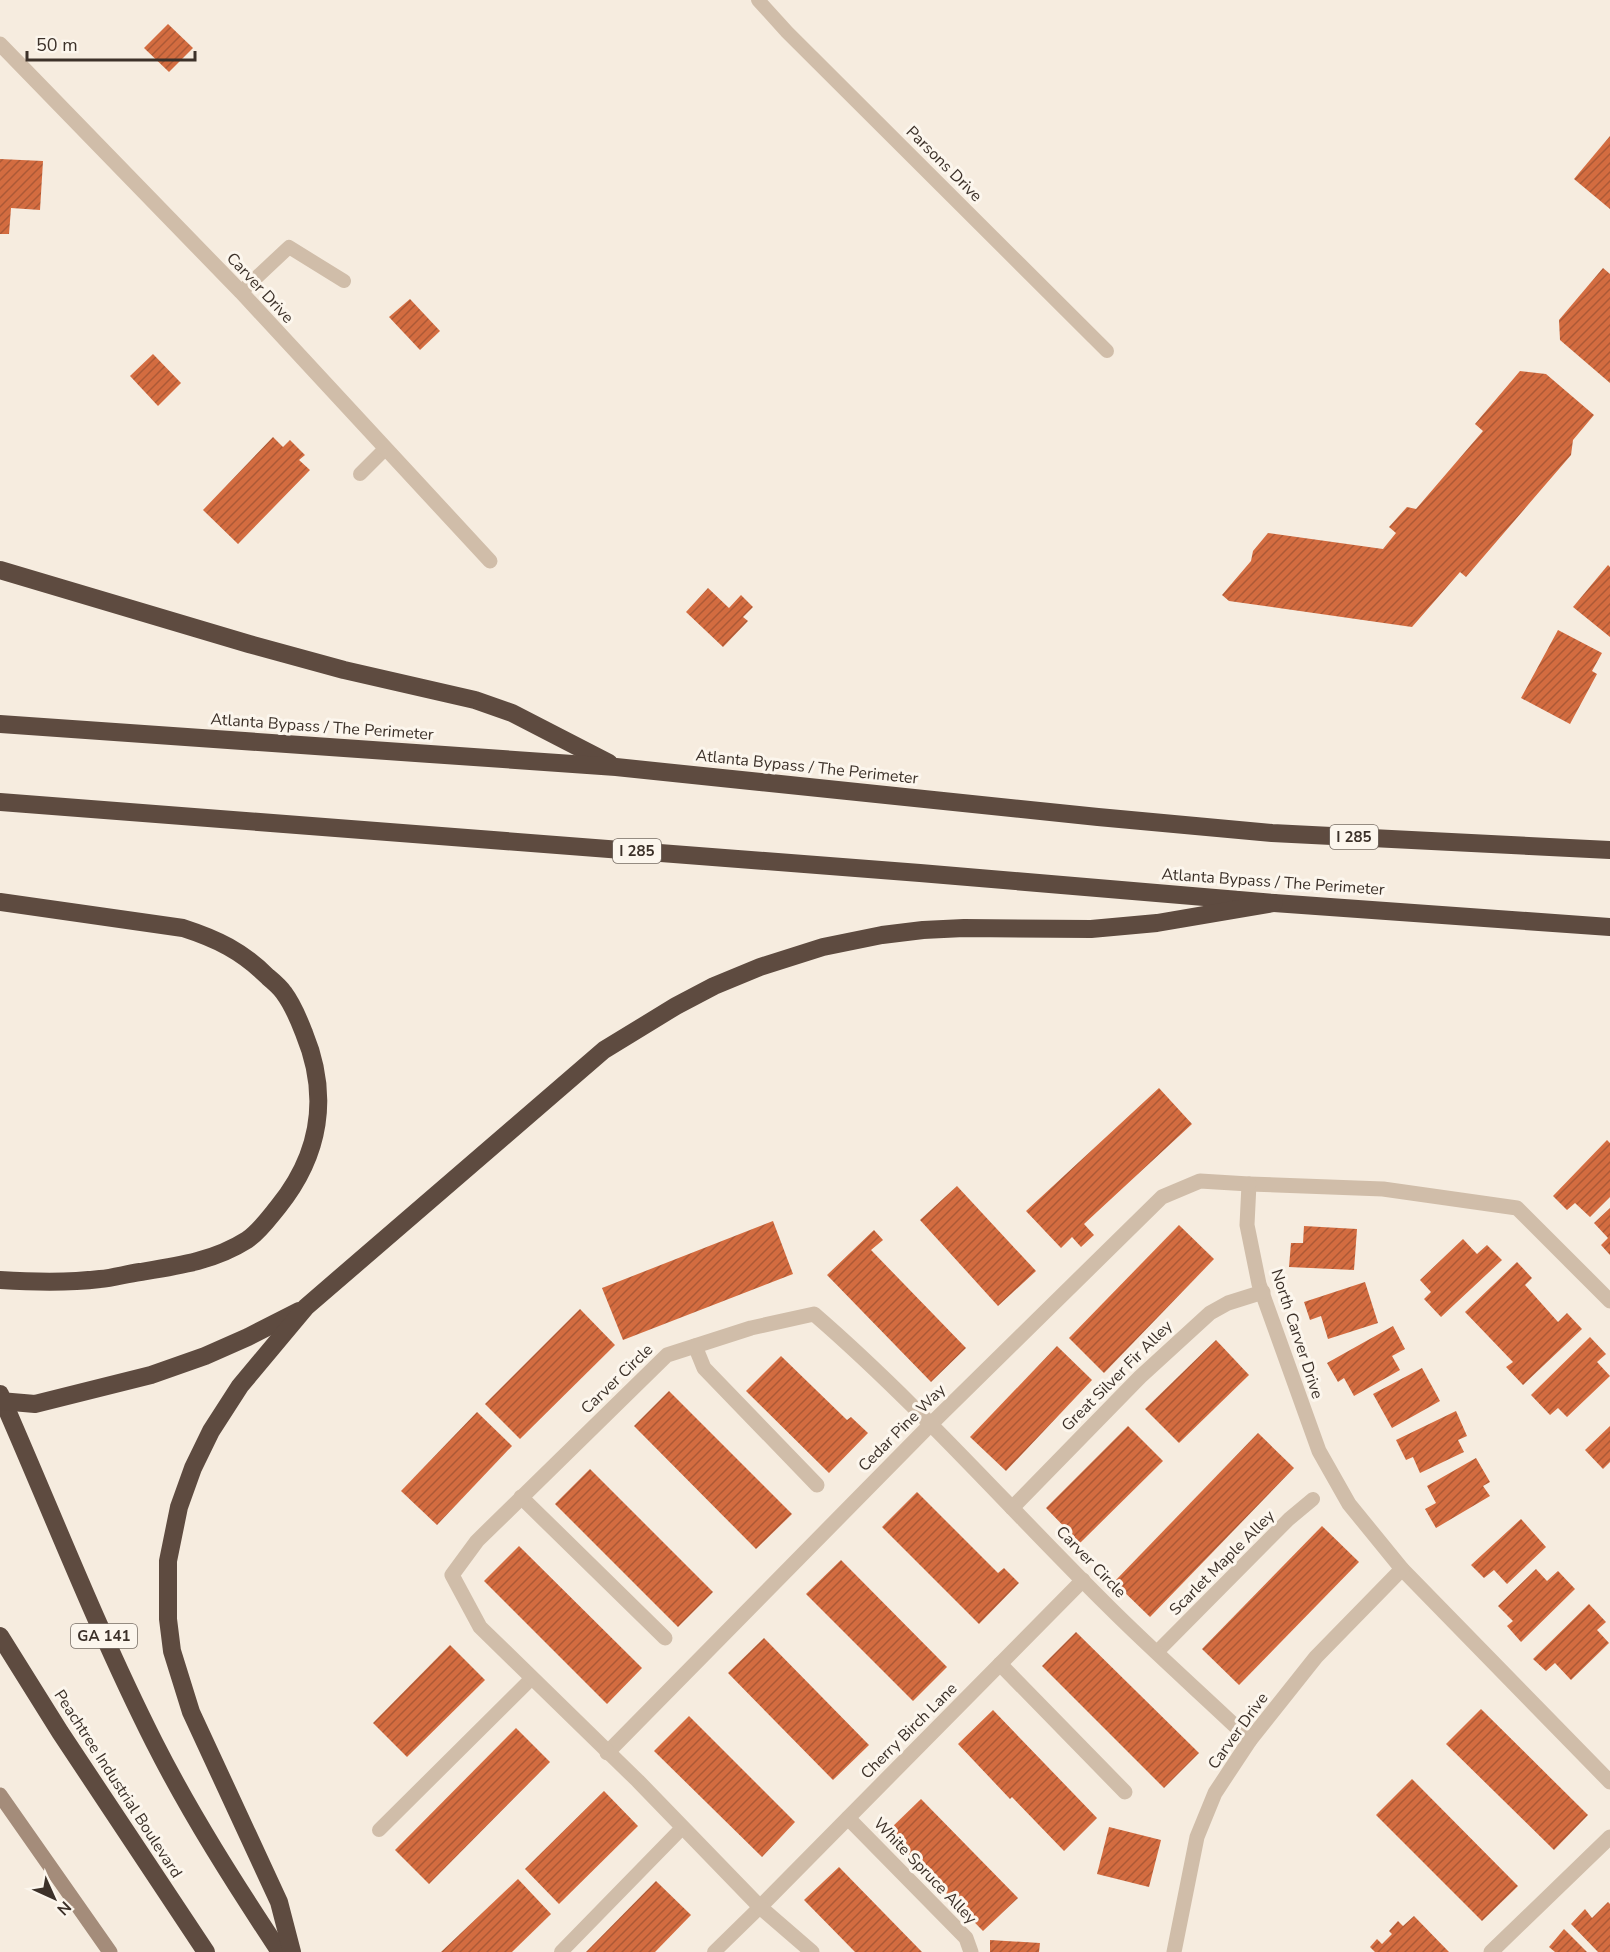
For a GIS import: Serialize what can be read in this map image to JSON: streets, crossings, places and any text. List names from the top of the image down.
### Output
{
  "streets": {
    "highway": [
      "Atlanta Bypass / The Perimeter",
      "I 285",
      "GA 141",
      "Peachtree Industrial Boulevard"
    ],
    "street": [
      "Carver Drive",
      "North Carver Drive",
      "Great Silver Fir Alley",
      "Carver Circle",
      "Cedar Pine Way",
      "Cherry Birch Lane",
      "White Spruce Alley"
    ],
    "lane": ["Parsons Drive", "Scarlet Maple Alley"]
  },
  "crossings": [
    ["Carver Drive", "North Carver Drive"],
    ["Carver Drive", "Carver Circle"],
    ["North Carver Drive", "Great Silver Fir Alley"],
    ["North Carver Drive", "Cedar Pine Way"],
    ["Great Silver Fir Alley", "Carver Circle"],
    ["Carver Circle", "Cedar Pine Way"],
    ["Carver Circle", "Scarlet Maple Alley"],
    ["Carver Circle", "Cherry Birch Lane"],
    ["Cherry Birch Lane", "White Spruce Alley"]
  ],
  "scale_bar": "50 m",
  "north": "bottom right"
}
